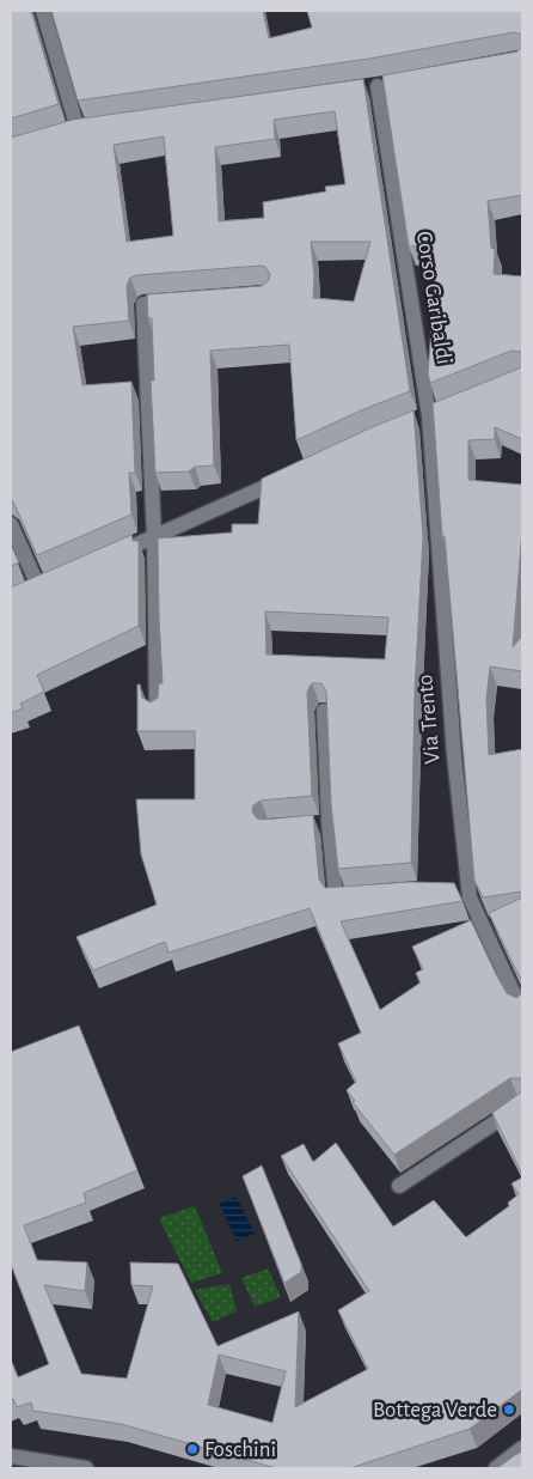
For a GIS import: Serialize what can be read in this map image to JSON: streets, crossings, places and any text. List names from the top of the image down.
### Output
{
  "streets": {
    "street": ["Corso Garibaldi", "Via Trento"]
  },
  "crossings": [
    ["Corso Garibaldi", "Via Trento"]
  ],
  "places": ["Bottega Verde", "Foschini"]
}
